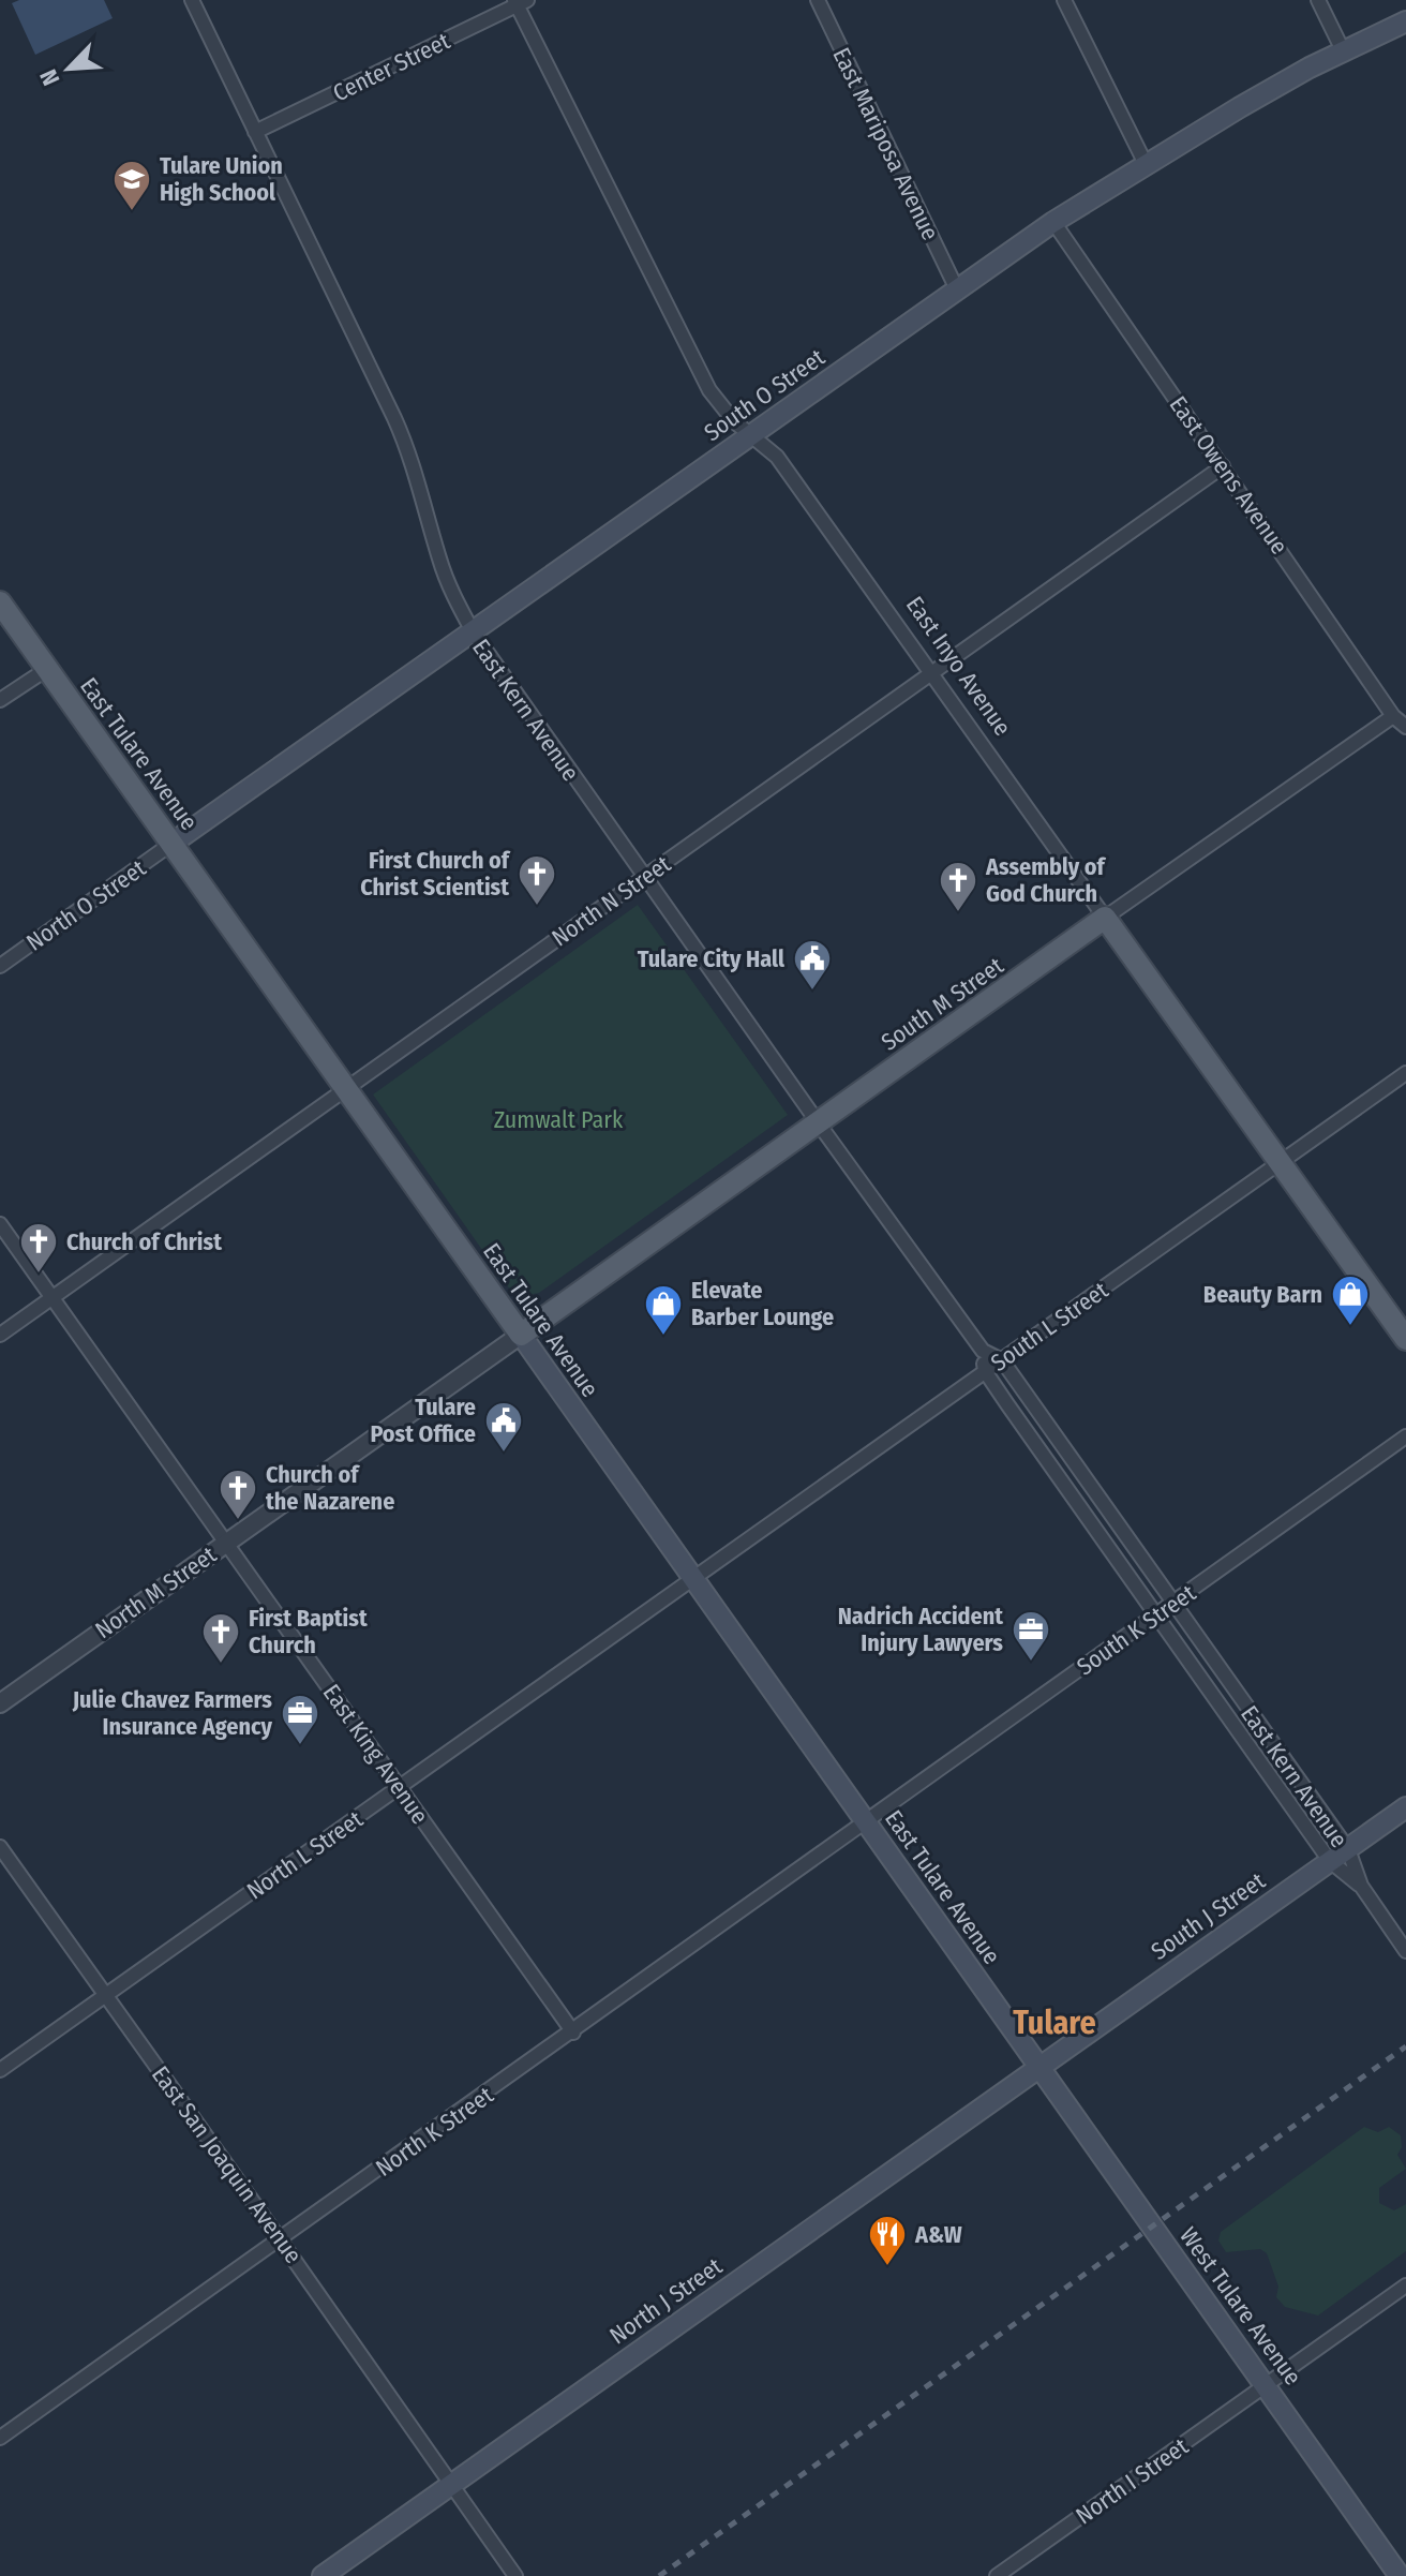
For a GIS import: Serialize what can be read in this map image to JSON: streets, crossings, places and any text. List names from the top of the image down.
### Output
{
  "streets": {
    "main road": [
      "South O Street",
      "East Inyo Avenue",
      "East Tulare Avenue",
      "South M Street",
      "South J Street",
      "North J Street",
      "West Tulare Avenue"
    ],
    "street": [
      "Center Street",
      "East Mariposa Avenue",
      "East Owens Avenue",
      "East Kern Avenue",
      "North N Street",
      "North O Street",
      "South L Street",
      "North M Street",
      "South K Street",
      "East King Avenue",
      "North L Street",
      "North K Street",
      "East San Joaquin Avenue",
      "North I Street"
    ]
  },
  "crossings": [
    ["Center Street", "East Inyo Avenue"],
    ["Center Street", "East Kern Avenue"],
    ["East Mariposa Avenue", "South O Street"],
    ["South O Street", "East Owens Avenue"],
    ["South O Street", "East Inyo Avenue"],
    ["South O Street", "East Kern Avenue"],
    ["South O Street", "East Tulare Avenue"],
    ["South O Street", "North O Street"],
    ["East Owens Avenue", "North N Street"],
    ["East Owens Avenue", "South M Street"],
    ["East Inyo Avenue", "North N Street"],
    ["East Inyo Avenue", "South M Street"],
    ["East Inyo Avenue", "South L Street"],
    ["East Kern Avenue", "North N Street"],
    ["East Kern Avenue", "South M Street"],
    ["East Kern Avenue", "South L Street"],
    ["East Kern Avenue", "South K Street"],
    ["East Kern Avenue", "South J Street"],
    ["East Tulare Avenue", "North N Street"],
    ["East Tulare Avenue", "North O Street"],
    ["East Tulare Avenue", "South M Street"],
    ["East Tulare Avenue", "South L Street"],
    ["East Tulare Avenue", "North M Street"],
    ["East Tulare Avenue", "South K Street"],
    ["East Tulare Avenue", "North L Street"],
    ["East Tulare Avenue", "South J Street"],
    ["East Tulare Avenue", "North K Street"],
    ["East Tulare Avenue", "North J Street"],
    ["East Tulare Avenue", "West Tulare Avenue"],
    ["North N Street", "East King Avenue"],
    ["South M Street", "North M Street"],
    ["South L Street", "North L Street"],
    ["North M Street", "East King Avenue"],
    ["South K Street", "North K Street"],
    ["East King Avenue", "North L Street"],
    ["East King Avenue", "North K Street"],
    ["North L Street", "East San Joaquin Avenue"],
    ["South J Street", "North J Street"],
    ["South J Street", "West Tulare Avenue"],
    ["North K Street", "East San Joaquin Avenue"],
    ["East San Joaquin Avenue", "North J Street"],
    ["North J Street", "West Tulare Avenue"],
    ["West Tulare Avenue", "North I Street"]
  ],
  "districts": ["Tulare"],
  "parks": ["Zumwalt Park"],
  "places": {
    "school or university": ["Tulare Union High School"],
    "church": [
      "First Church of Christ Scientist",
      "Assembly of God Church",
      "Church of Christ",
      "Church of the Nazarene",
      "First Baptist Church"
    ],
    "public building": ["Tulare City Hall", "Tulare Post Office"],
    "shop": ["Beauty Barn", "Elevate Barber Lounge"],
    "office": ["Nadrich Accident Injury Lawyers", "Julie Chavez Farmers Insurance Agency"],
    "restaurant": ["A&W"]
  },
  "north": "bottom left"
}
